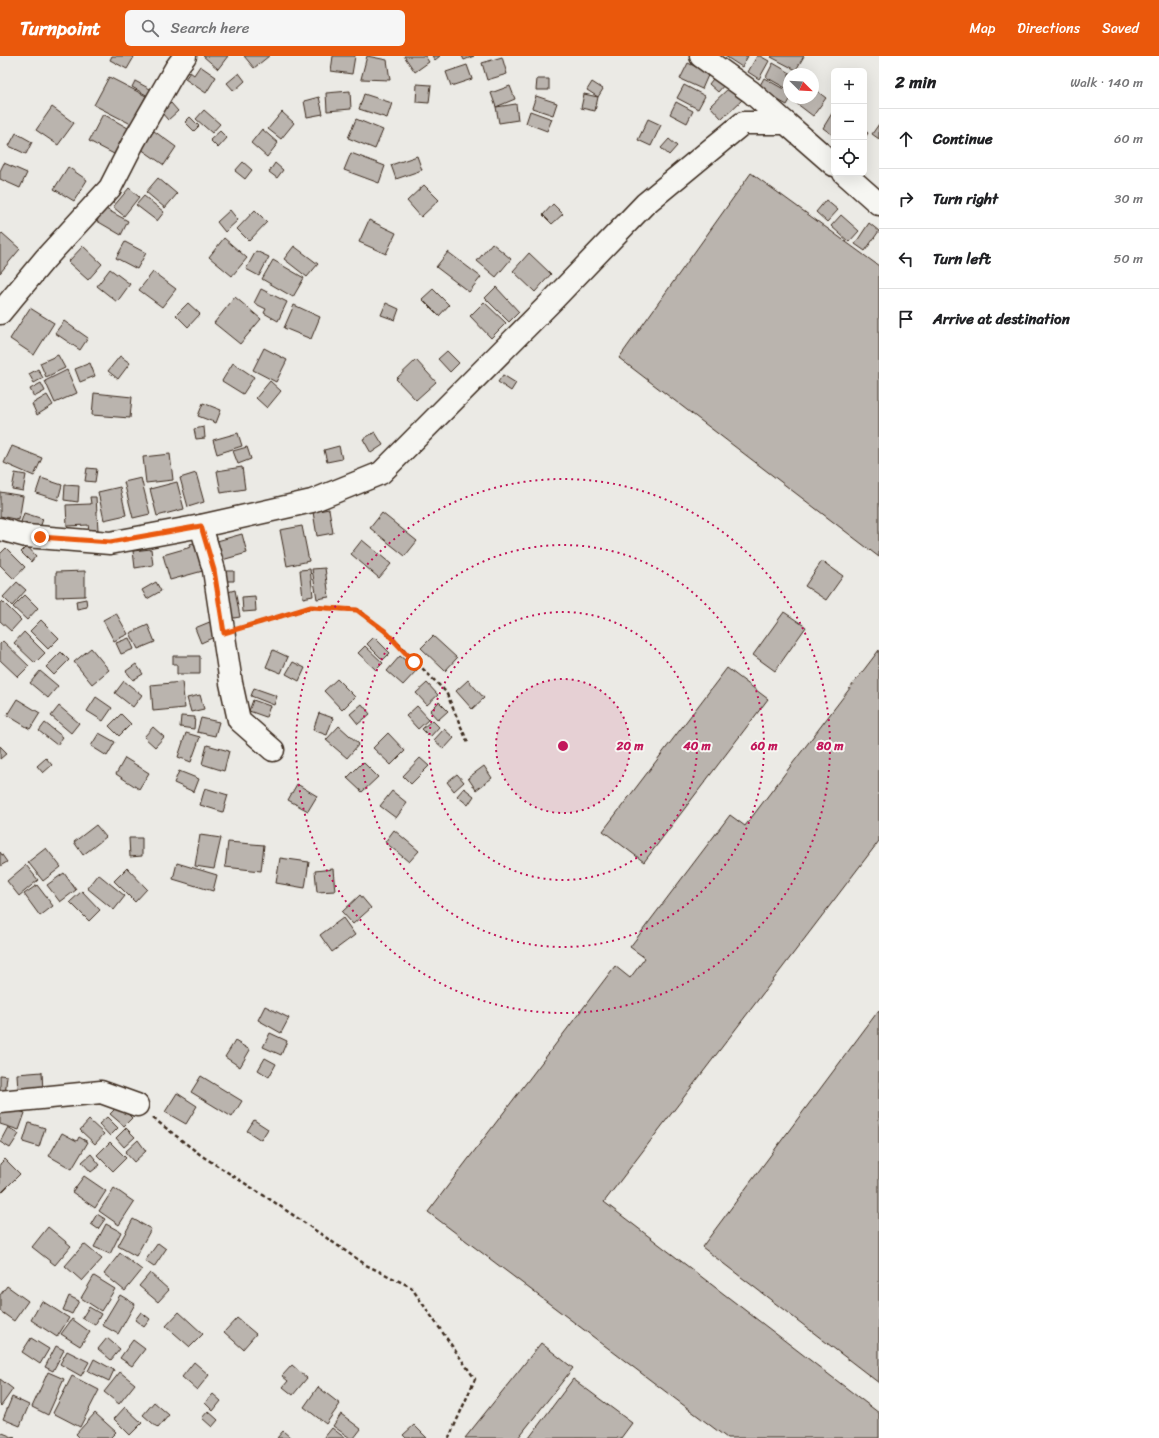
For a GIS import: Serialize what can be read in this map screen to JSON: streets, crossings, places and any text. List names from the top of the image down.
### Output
{
  "north": "bottom right",
  "page": {
    "header": "Turnpoint",
    "search": "Search here",
    "nav": ["Map", "Directions", "Saved"],
    "heading": ["2 min", "Walk · 140 m"],
    "map_buttons": ["+", "−"],
    "list": [
      ["Continue", "60 m"],
      ["Turn right", "30 m"],
      ["Turn left", "50 m"],
      "Arrive at destination"
    ]
  },
  "rings": [
    "20 m",
    "40 m",
    "60 m",
    "80 m"
  ]
}
